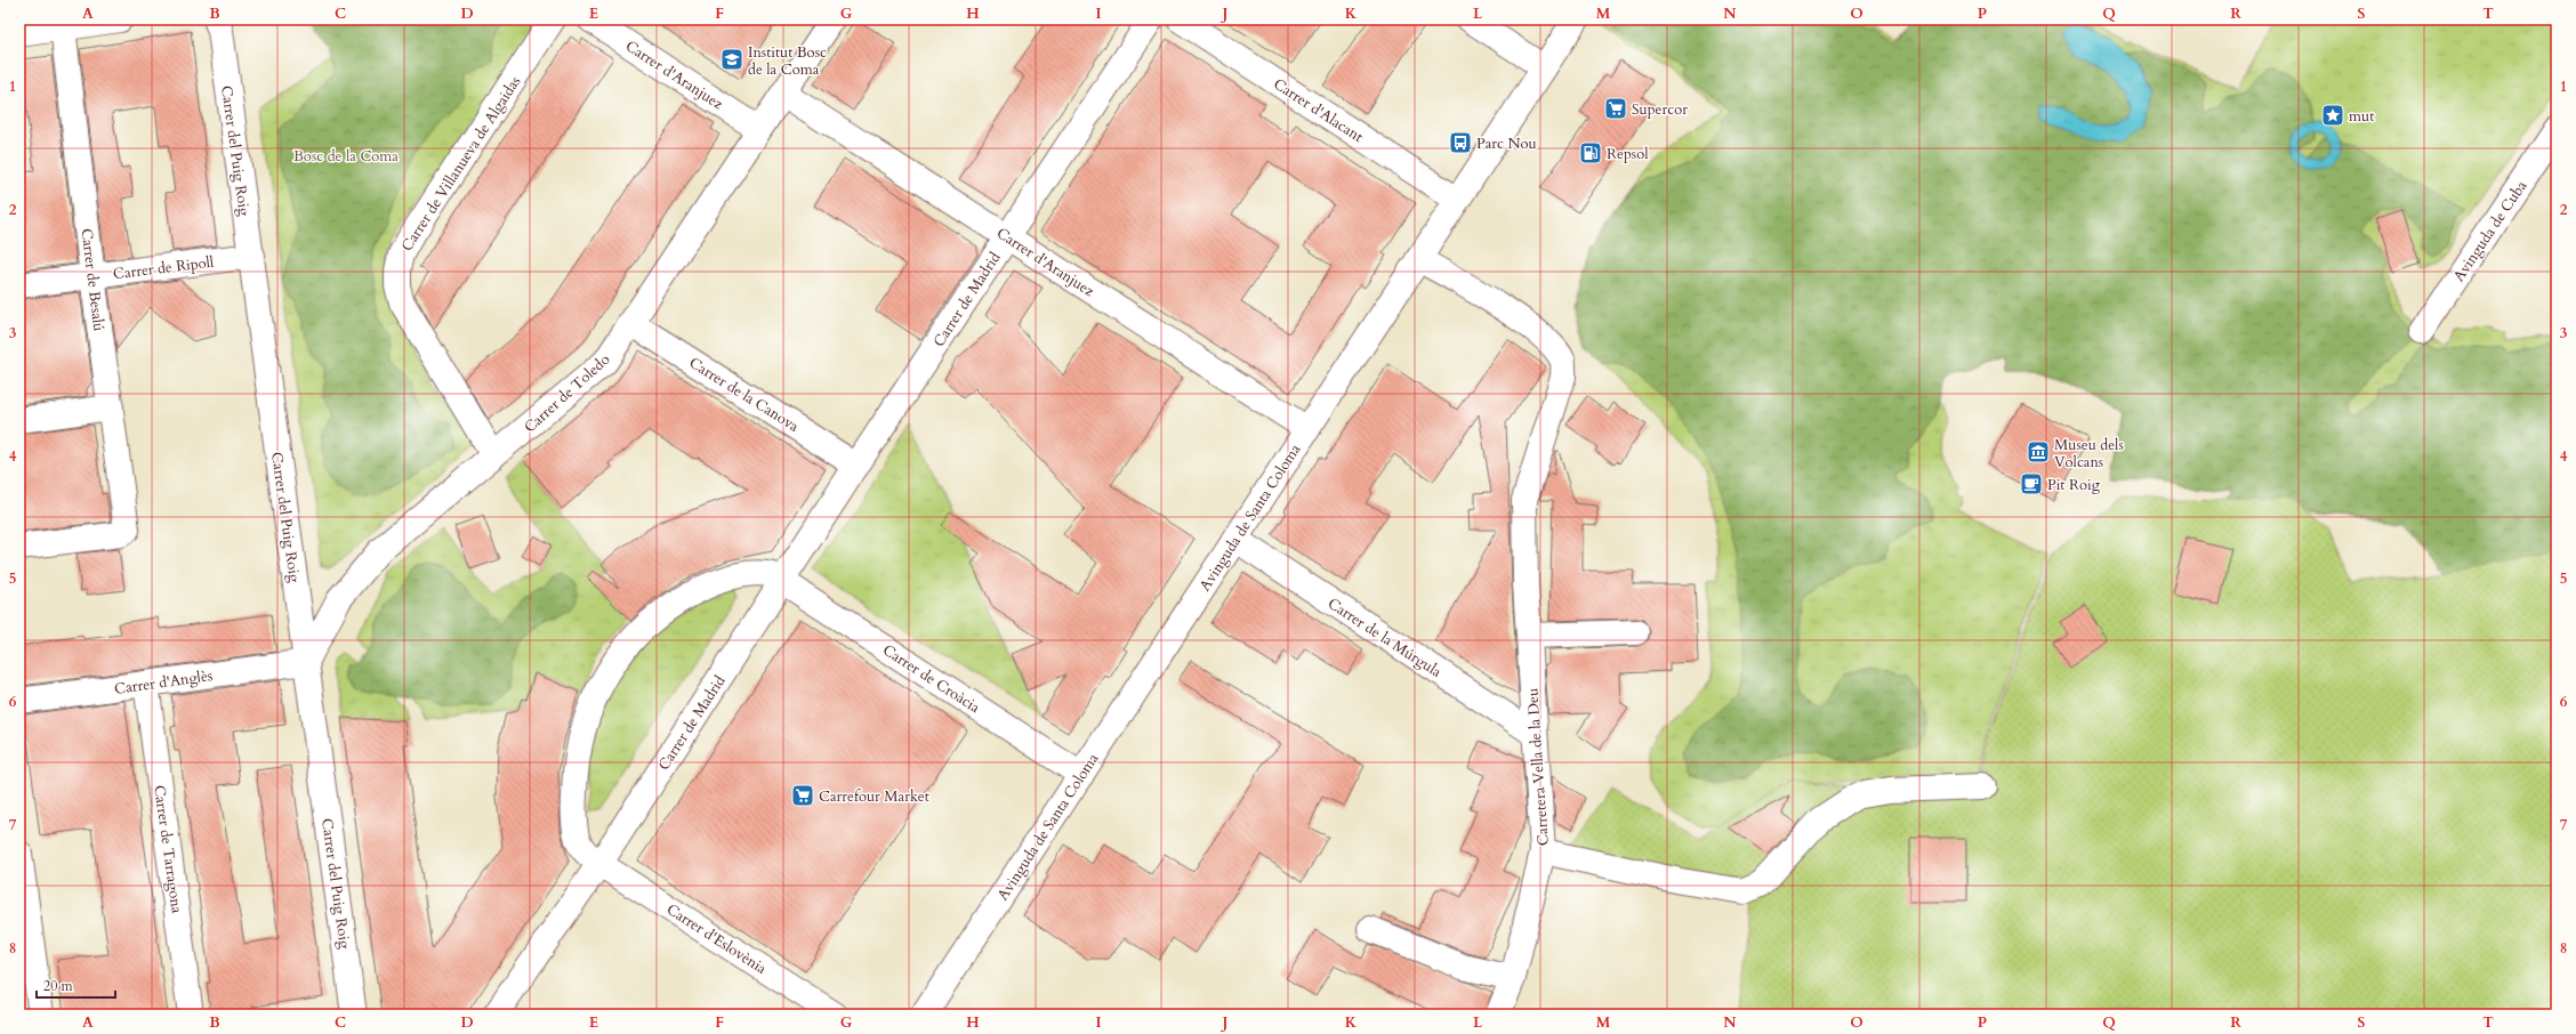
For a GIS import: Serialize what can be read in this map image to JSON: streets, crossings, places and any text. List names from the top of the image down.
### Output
{
  "streets": {
    "street": [
      "Carrer d'Aranjuez",
      "Carrer d'Alacant",
      "Carrer del Puig Roig",
      "Carrer de Villanueva de Algaidas",
      "Avinguda de Cuba",
      "Carrer de Ripoll",
      "Carrer de Besalú",
      "Carrer de Madrid",
      "Carrer de Toledo",
      "Carrer de la Canova",
      "Avinguda de Santa Coloma",
      "Carrer de la Múrgula",
      "Carrer de Croàcia",
      "Carrer d'Anglès",
      "Carretera Vella de la Deu",
      "Carrer de Tarragona",
      "Carrer d'Eslovènia"
    ]
  },
  "crossings": [
    ["Carrer d'Aranjuez", "Carrer de Madrid"],
    ["Carrer d'Aranjuez", "Carrer de Toledo"],
    ["Carrer d'Aranjuez", "Avinguda de Santa Coloma"],
    ["Carrer d'Alacant", "Avinguda de Santa Coloma"],
    ["Carrer del Puig Roig", "Carrer de Ripoll"],
    ["Carrer del Puig Roig", "Carrer de Toledo"],
    ["Carrer del Puig Roig", "Carrer d'Anglès"],
    ["Carrer de Villanueva de Algaidas", "Carrer de Toledo"],
    ["Carrer de Ripoll", "Carrer de Besalú"],
    ["Carrer de Madrid", "Carrer de la Canova"],
    ["Carrer de Madrid", "Carrer de Croàcia"],
    ["Carrer de Madrid", "Carrer d'Eslovènia"],
    ["Carrer de Toledo", "Carrer de la Canova"],
    ["Carrer de Toledo", "Carrer d'Anglès"],
    ["Avinguda de Santa Coloma", "Carrer de la Múrgula"],
    ["Avinguda de Santa Coloma", "Carrer de Croàcia"],
    ["Avinguda de Santa Coloma", "Carretera Vella de la Deu"],
    ["Carrer de la Múrgula", "Carretera Vella de la Deu"],
    ["Carrer d'Anglès", "Carrer de Tarragona"]
  ],
  "parks": ["Bosc de la Coma"],
  "places": {
    "school or university": ["Institut Bosc de la Coma"],
    "supermarket": ["Supercor", "Carrefour Market"],
    "place": ["mut"],
    "bus stop": ["Parc Nou"],
    "fuel station": ["Repsol"],
    "museum": ["Museu dels Volcans"],
    "cafe": ["Pit Roig"]
  },
  "scale_bar": "20 m",
  "grid": {
    "columns": [
      "A",
      "B",
      "C",
      "D",
      "E",
      "F",
      "G",
      "H",
      "I",
      "J",
      "K",
      "L",
      "M",
      "N",
      "O",
      "P",
      "Q",
      "R",
      "S",
      "T"
    ],
    "rows": [
      "1",
      "2",
      "3",
      "4",
      "5",
      "6",
      "7",
      "8"
    ]
  }
}
